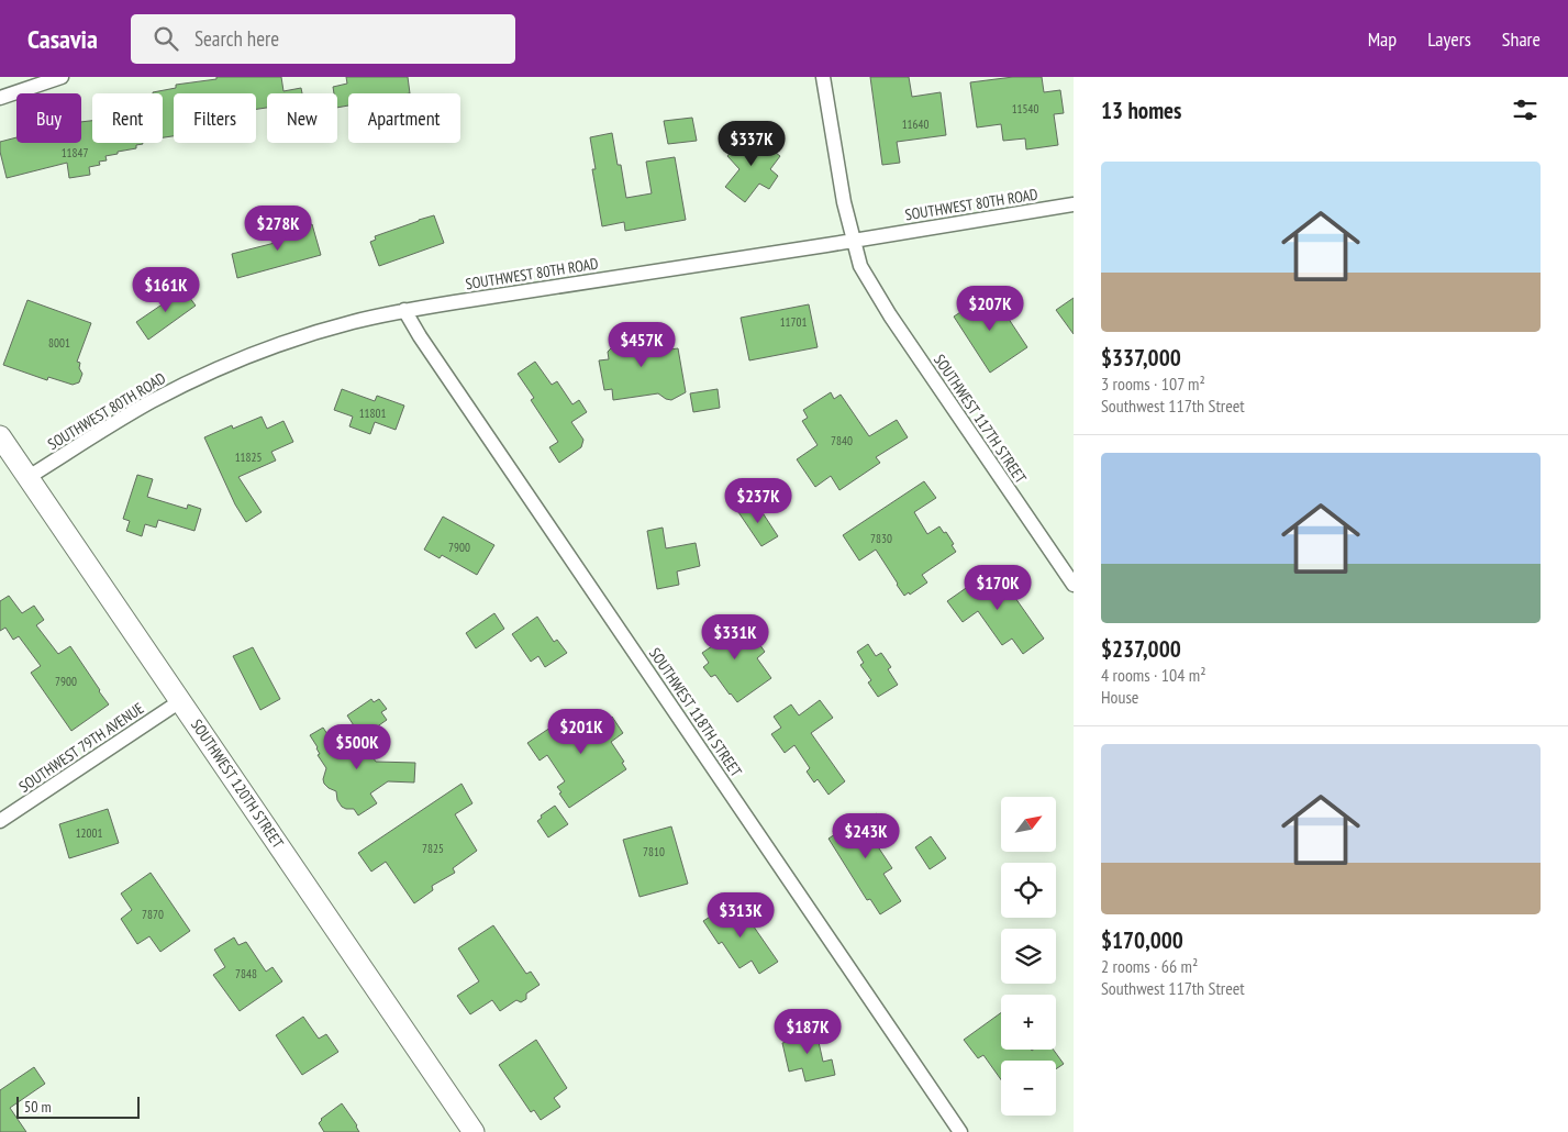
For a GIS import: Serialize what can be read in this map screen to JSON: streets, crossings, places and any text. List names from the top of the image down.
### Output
{
  "streets": {
    "street": [
      "SOUTHWEST 80TH ROAD",
      "SOUTHWEST 117TH STREET",
      "SOUTHWEST 118TH STREET",
      "SOUTHWEST 79TH AVENUE",
      "SOUTHWEST 120TH STREET"
    ]
  },
  "crossings": [
    ["SOUTHWEST 80TH ROAD", "SOUTHWEST 117TH STREET"],
    ["SOUTHWEST 80TH ROAD", "SOUTHWEST 118TH STREET"],
    ["SOUTHWEST 80TH ROAD", "SOUTHWEST 120TH STREET"],
    ["SOUTHWEST 79TH AVENUE", "SOUTHWEST 120TH STREET"]
  ],
  "house_numbers": [
    "11540",
    "11640",
    "11847",
    "11701",
    "8001",
    "11801",
    "7840",
    "11825",
    "7830",
    "7900",
    "7900",
    "12001",
    "7825",
    "7810",
    "7870",
    "7848"
  ],
  "scale_bar": "50 m",
  "north": "top right",
  "page": {
    "header": "Casavia",
    "search": "Search here",
    "nav": ["Map", "Layers", "Share"],
    "heading": "13 homes",
    "chip": [
      "Buy",
      "Rent",
      "Filters",
      "New",
      "Apartment"
    ],
    "price": [
      "$337K",
      "$278K",
      "$161K",
      "$207K",
      "$457K",
      "$237K",
      "$170K",
      "$331K",
      "$201K",
      "$500K",
      "$243K",
      "$313K",
      "$187K"
    ],
    "list": [
      {
        "name": "$337,000",
        "note": "3 rooms · 107 m² · Southwest 117th Street"
      },
      {
        "name": "$237,000",
        "note": "4 rooms · 104 m² · House"
      },
      {
        "name": "$170,000",
        "note": "2 rooms · 66 m² · Southwest 117th Street"
      }
    ],
    "map_buttons": ["+", "−"],
    "scale": "50 m"
  }
}
